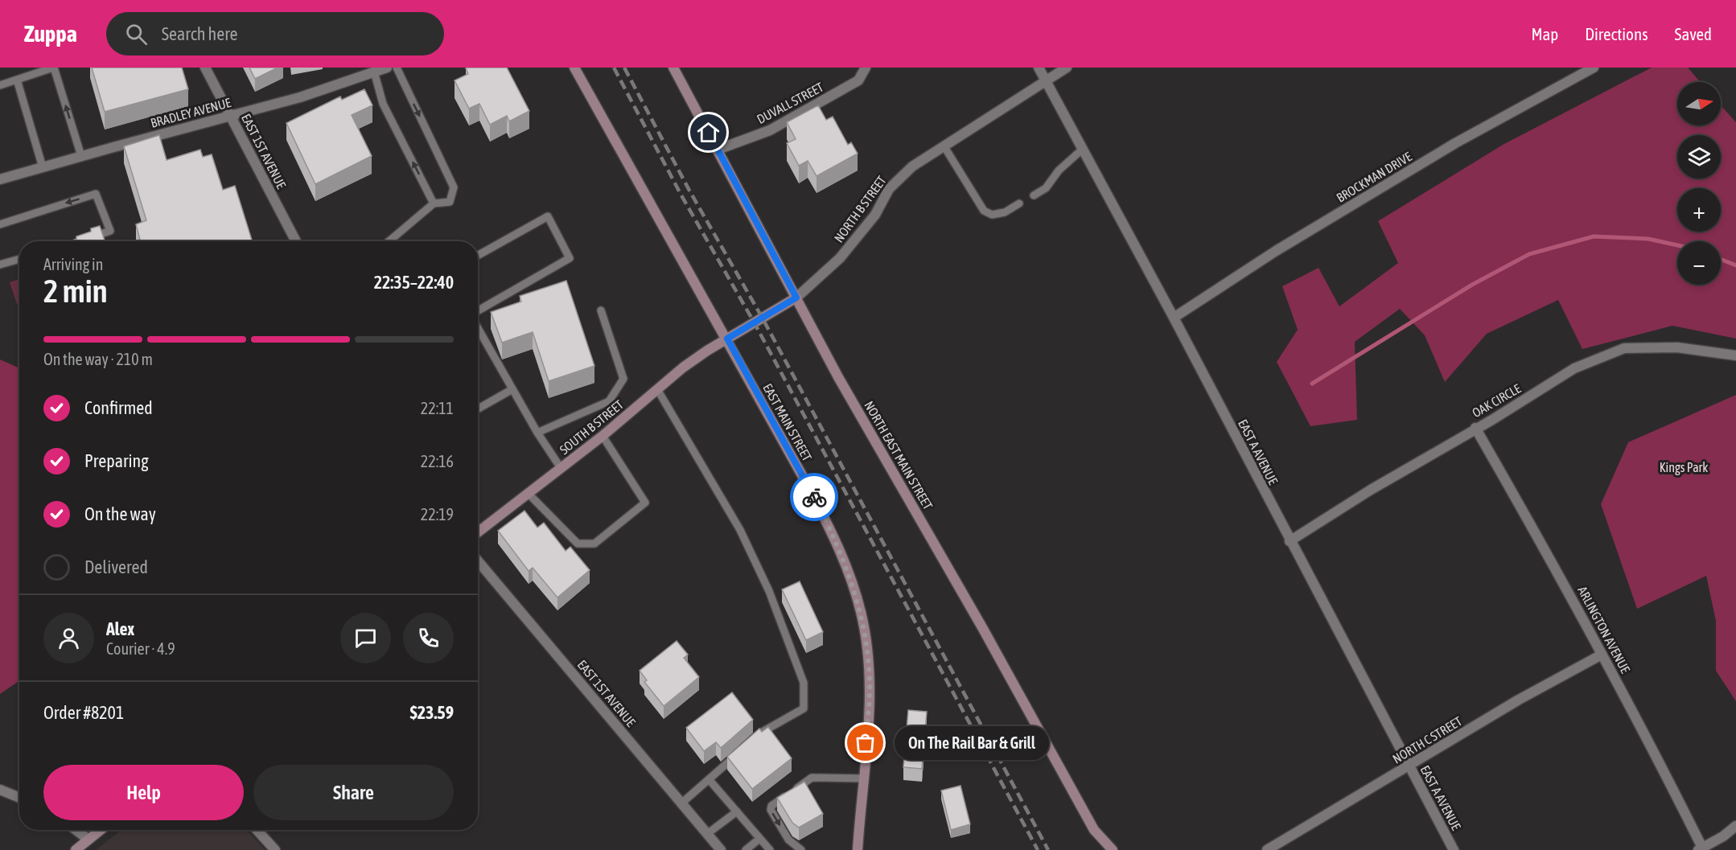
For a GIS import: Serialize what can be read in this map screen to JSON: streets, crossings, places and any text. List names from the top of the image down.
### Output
{
  "streets": {
    "street": [
      "DUVALL STREET",
      "BRADLEY AVENUE",
      "EAST 1ST AVENUE",
      "BROCKMAN DRIVE",
      "NORTH B STREET",
      "OAK CIRCLE",
      "EAST MAIN STREET",
      "SOUTH B STREET",
      "EAST A AVENUE",
      "NORTH EAST MAIN STREET",
      "ARLINGTON AVENUE",
      "NORTH C STREET"
    ]
  },
  "crossings": [
    ["DUVALL STREET", "NORTH EAST MAIN STREET"],
    ["BRADLEY AVENUE", "EAST 1ST AVENUE"],
    ["BROCKMAN DRIVE", "EAST A AVENUE"],
    ["NORTH B STREET", "EAST MAIN STREET"],
    ["NORTH B STREET", "SOUTH B STREET"],
    ["NORTH B STREET", "EAST A AVENUE"],
    ["NORTH B STREET", "NORTH EAST MAIN STREET"],
    ["OAK CIRCLE", "EAST A AVENUE"],
    ["OAK CIRCLE", "ARLINGTON AVENUE"],
    ["EAST MAIN STREET", "SOUTH B STREET"],
    ["EAST A AVENUE", "NORTH C STREET"],
    ["ARLINGTON AVENUE", "NORTH C STREET"]
  ],
  "parks": ["Kings Park"],
  "places": ["On The Rail Bar & Grill"],
  "north": "right",
  "page": {
    "header": "Zuppa",
    "search": "Search here",
    "nav": ["Map", "Directions", "Saved"],
    "map_buttons": ["+", "−"],
    "heading": ["2 min", "Arriving in", "22:35–22:40"],
    "panel": [
      "Alex",
      "Courier · 4.9",
      "Order #8201",
      "$23.59"
    ],
    "bar": "On the way · 210 m",
    "list": [
      ["Confirmed", "22:11"],
      ["Preparing", "22:16"],
      ["On the way", "22:19"],
      "Delivered"
    ],
    "bubble": "On The Rail Bar & Grill",
    "buttons": ["Help", "Share"]
  }
}
